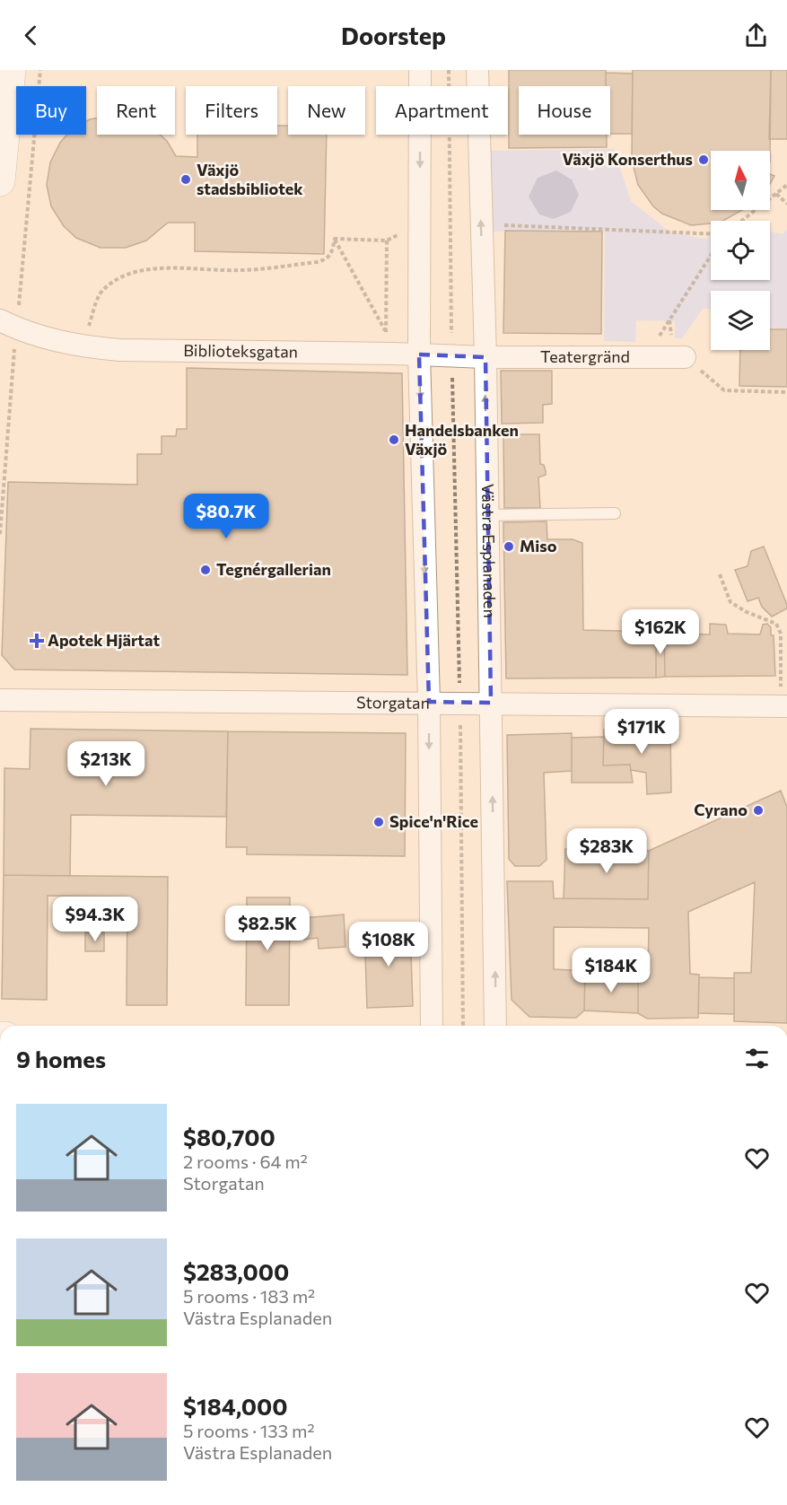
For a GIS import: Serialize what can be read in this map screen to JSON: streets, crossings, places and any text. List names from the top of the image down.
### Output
{
  "streets": {
    "street": [
      "Biblioteksgatan",
      "Teatergränd",
      "Västra Esplanaden",
      "Storgatan"
    ]
  },
  "crossings": [
    ["Biblioteksgatan", "Teatergränd"],
    ["Biblioteksgatan", "Västra Esplanaden"],
    ["Teatergränd", "Västra Esplanaden"],
    ["Västra Esplanaden", "Storgatan"]
  ],
  "places": {
    "other": [
      "Växjö Konserthus",
      "Växjö stadsbibliotek",
      "Handelsbanken Växjö",
      "Miso",
      "Tegnérgallerian",
      "Cyrano",
      "Spice'n'Rice"
    ],
    "health": ["Apotek Hjärtat"]
  },
  "north": "top",
  "page": {
    "header": "Doorstep",
    "chip": [
      "Buy",
      "Rent",
      "Filters",
      "New",
      "Apartment",
      "House"
    ],
    "price": [
      "$80.7K",
      "$162K",
      "$171K",
      "$213K",
      "$283K",
      "$94.3K",
      "$82.5K",
      "$108K",
      "$184K"
    ],
    "heading": "9 homes",
    "list": [
      {
        "name": "$80,700",
        "note": "2 rooms · 64 m² · Storgatan"
      },
      {
        "name": "$283,000",
        "note": "5 rooms · 183 m² · Västra Esplanaden"
      },
      {
        "name": "$184,000",
        "note": "5 rooms · 133 m² · Västra Esplanaden"
      }
    ]
  }
}
